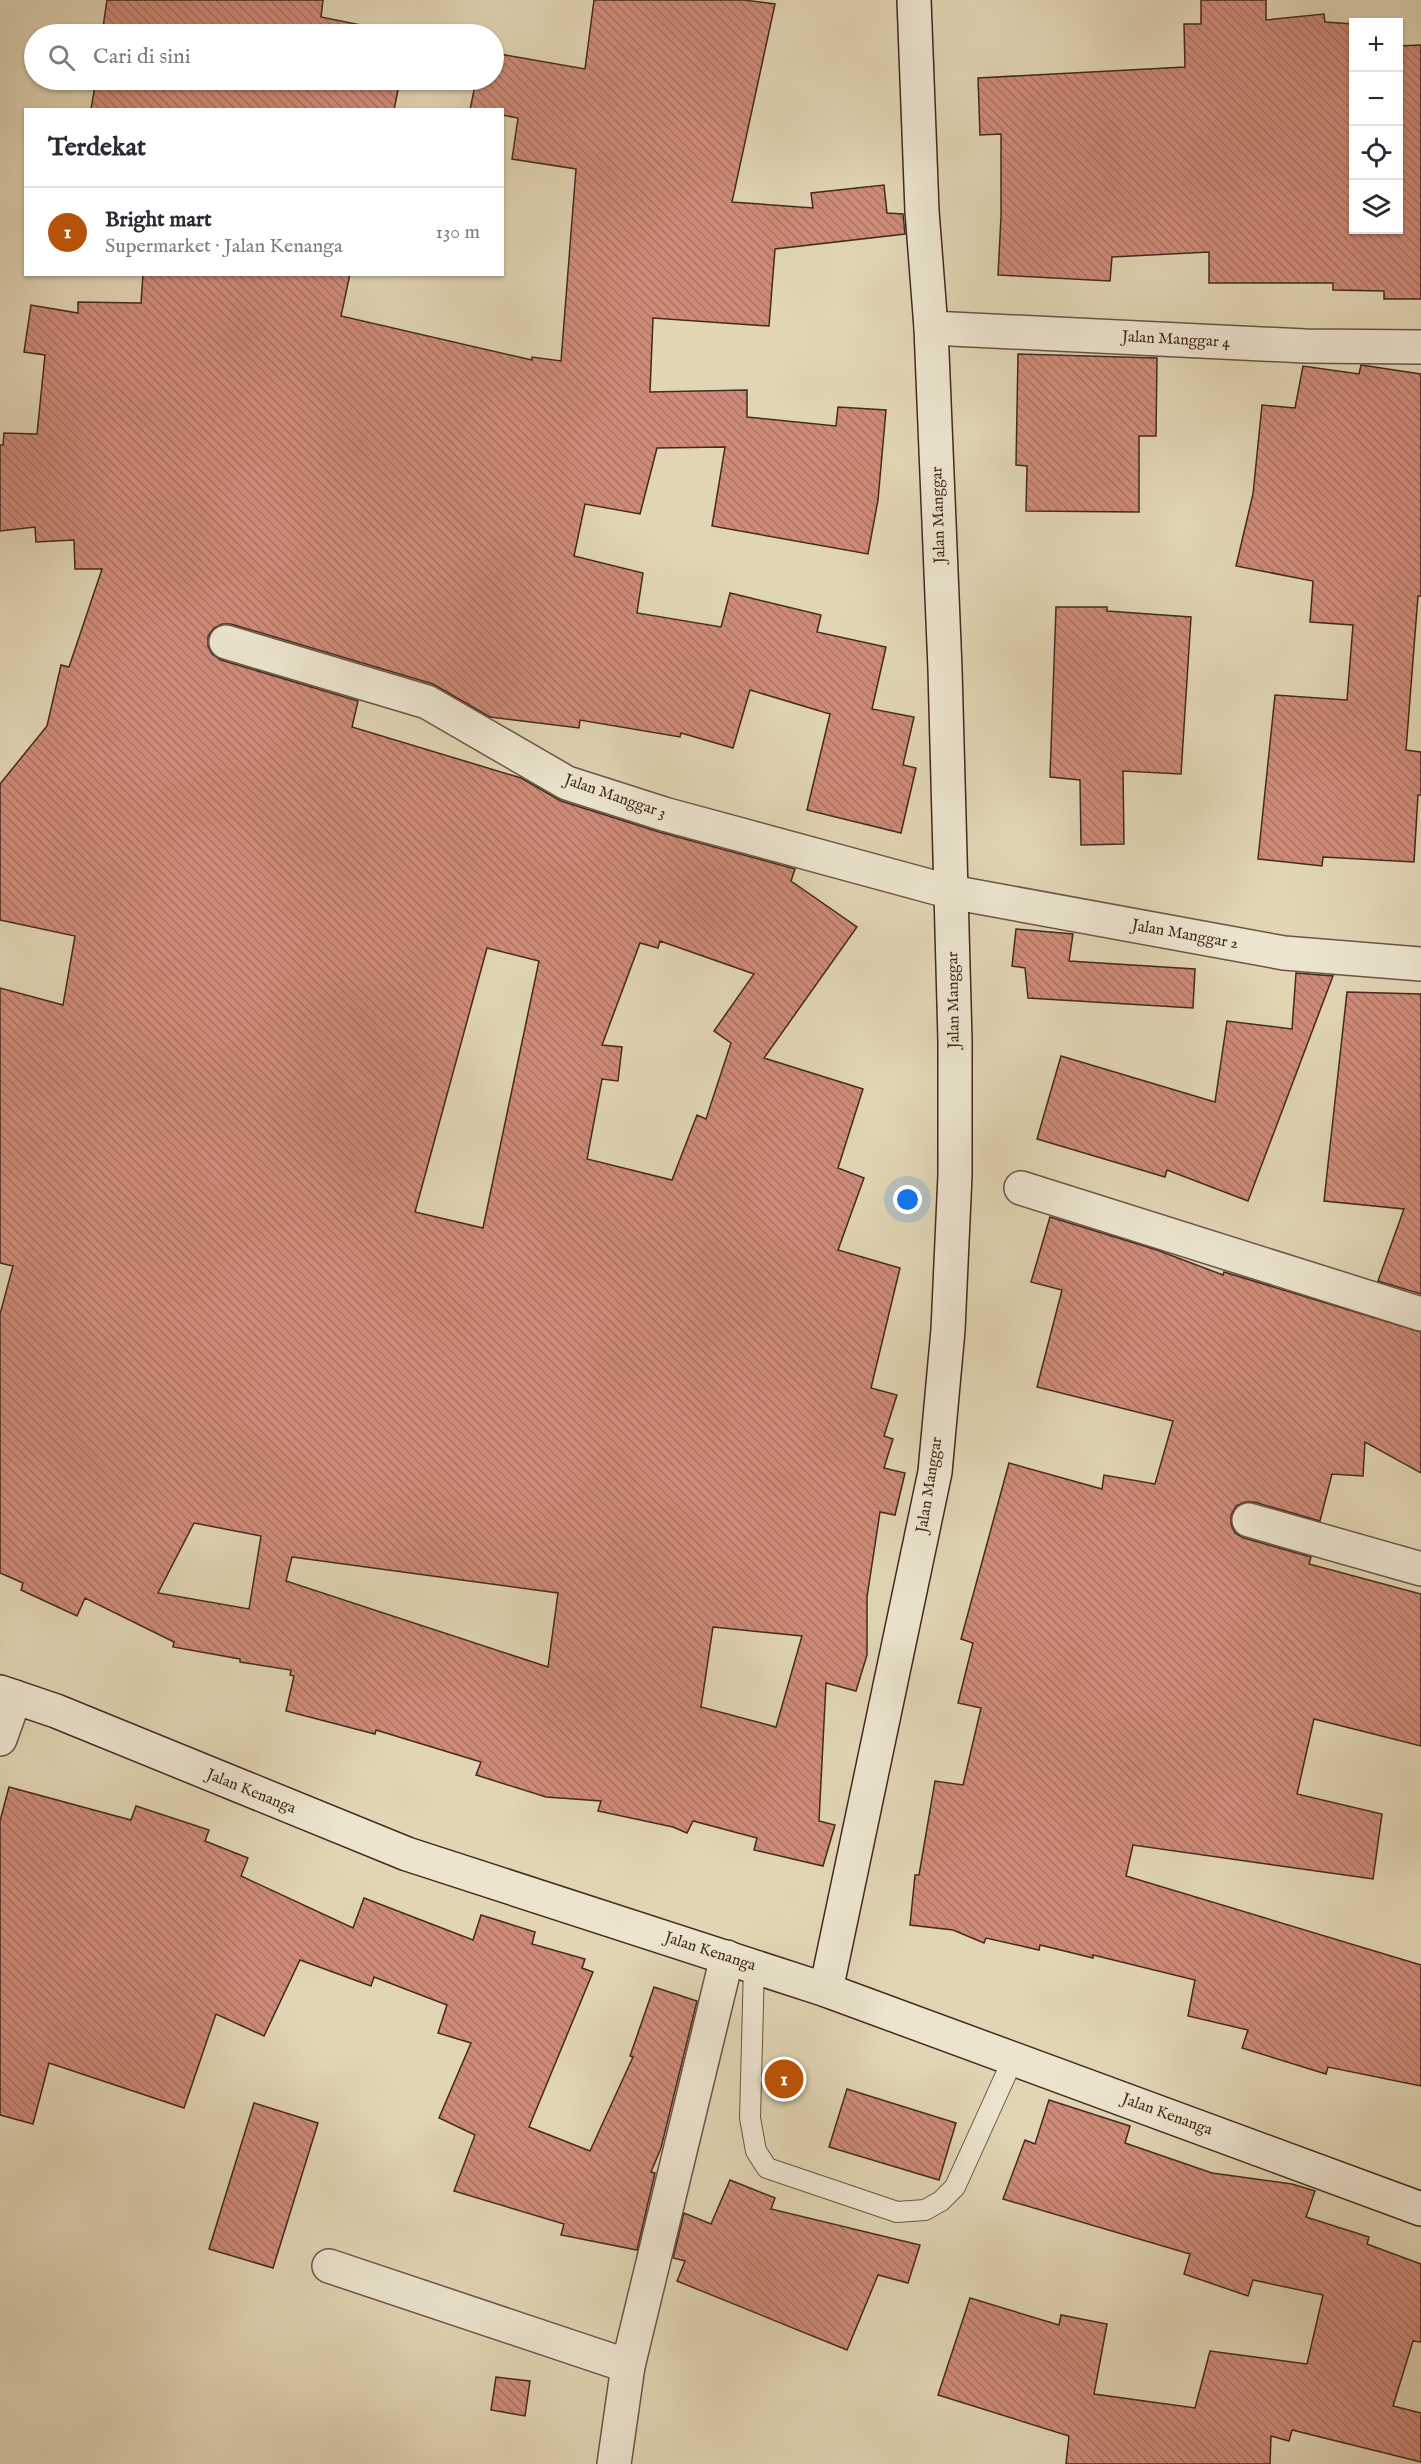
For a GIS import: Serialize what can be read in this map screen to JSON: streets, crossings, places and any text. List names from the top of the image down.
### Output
{
  "streets": {
    "main road": [
      "Jalan Manggar 4",
      "Jalan Manggar",
      "Jalan Manggar 3",
      "Jalan Manggar 2",
      "Jalan Kenanga"
    ]
  },
  "crossings": [
    ["Jalan Manggar 4", "Jalan Manggar"],
    ["Jalan Manggar", "Jalan Manggar 3"],
    ["Jalan Manggar", "Jalan Manggar 2"],
    ["Jalan Manggar", "Jalan Kenanga"],
    ["Jalan Manggar 3", "Jalan Manggar 2"]
  ],
  "page": {
    "map_buttons": ["+", "−"],
    "search": "Cari di sini",
    "heading": "Terdekat",
    "list": [
      {
        "mark": "1",
        "name": "Bright mart",
        "note": "Supermarket · Jalan Kenanga",
        "value": "130 m"
      }
    ],
    "pins": "1"
  }
}
